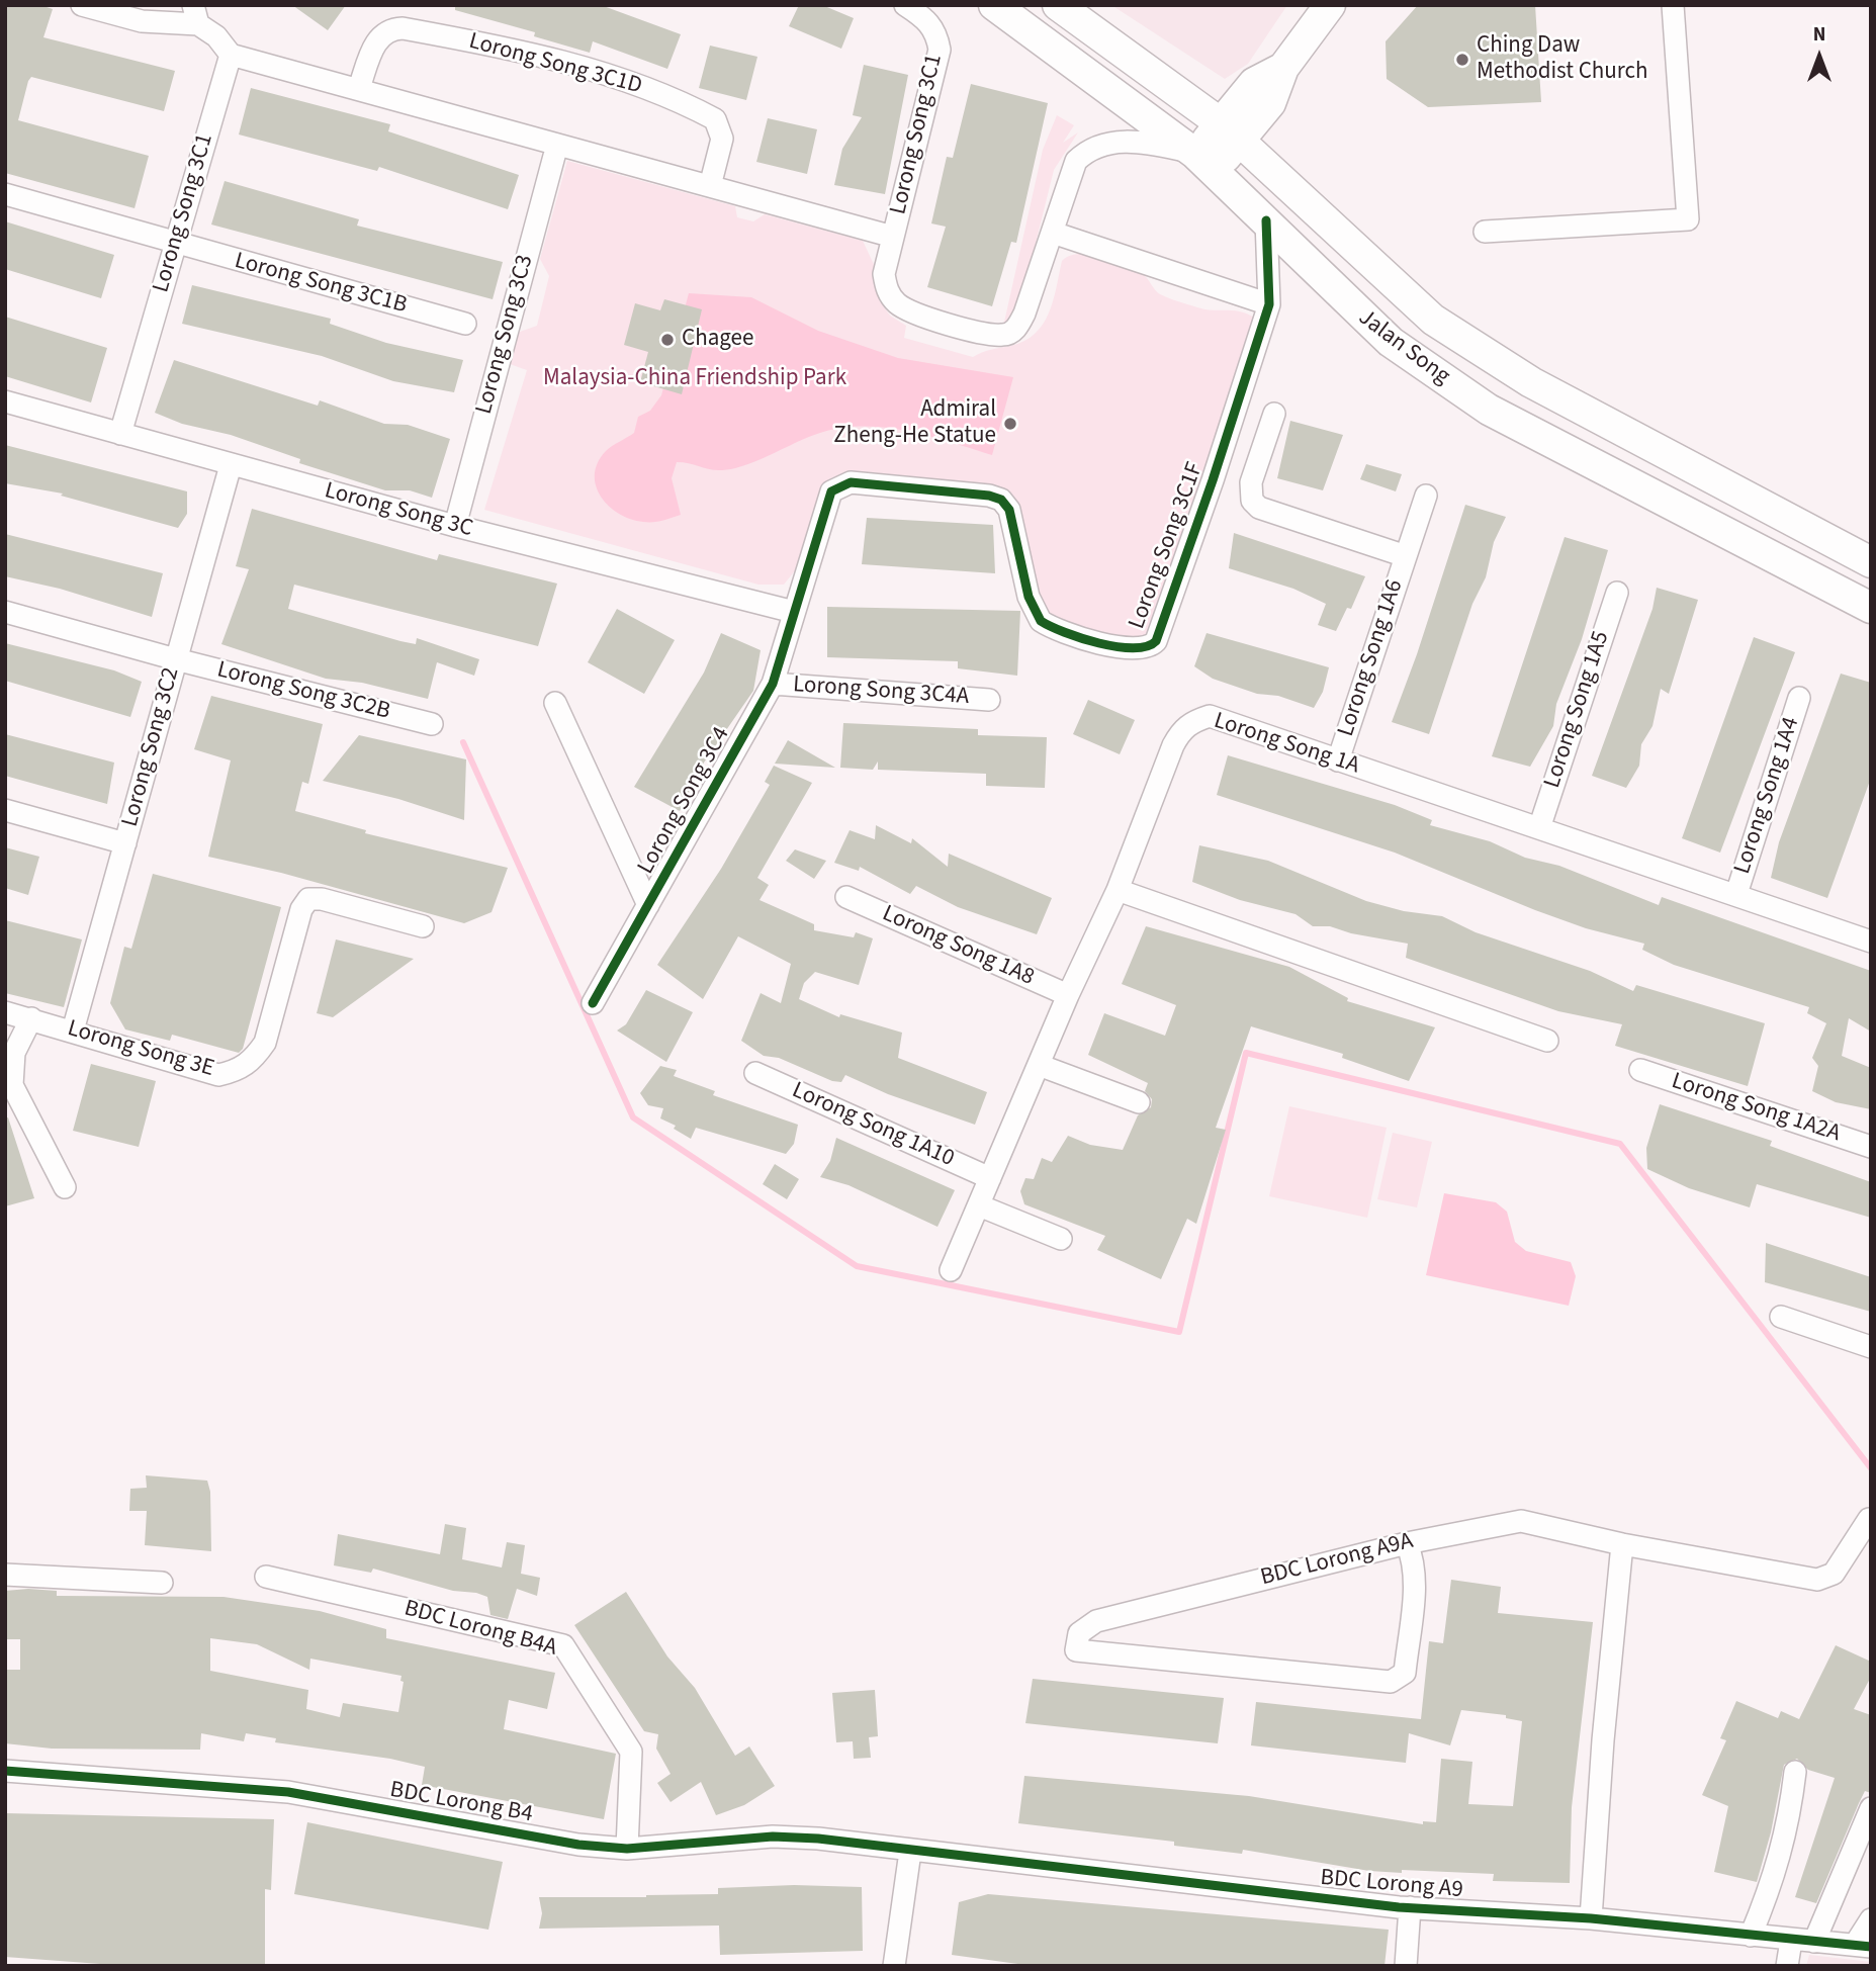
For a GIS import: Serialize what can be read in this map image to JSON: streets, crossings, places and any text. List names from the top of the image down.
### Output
{
  "streets": {
    "main road": ["Jalan Song"],
    "street": [
      "Lorong Song 3C1D",
      "Lorong Song 3C1",
      "Lorong Song 3C1B",
      "Lorong Song 3C3",
      "Lorong Song 3C",
      "Lorong Song 3C1F",
      "Lorong Song 1A6",
      "Lorong Song 3C2B",
      "Lorong Song 3C4A",
      "Lorong Song 1A5",
      "Lorong Song 1A",
      "Lorong Song 3C2",
      "Lorong Song 1A4",
      "Lorong Song 3C4",
      "Lorong Song 1A8",
      "Lorong Song 3E",
      "Lorong Song 1A2A",
      "Lorong Song 1A10",
      "BDC Lorong A9A",
      "BDC Lorong B4A",
      "BDC Lorong B4",
      "BDC Lorong A9"
    ]
  },
  "crossings": [
    ["Lorong Song 3C1", "Lorong Song 3C1B"],
    ["Lorong Song 3C1", "Lorong Song 3C"],
    ["Lorong Song 3C3", "Lorong Song 3C"],
    ["Jalan Song", "Lorong Song 3C1F"],
    ["Lorong Song 3C", "Lorong Song 3C1F"],
    ["Lorong Song 3C", "Lorong Song 3C2"],
    ["Lorong Song 3C", "Lorong Song 3C4"],
    ["Lorong Song 3C1F", "Lorong Song 3C4"],
    ["Lorong Song 1A6", "Lorong Song 1A"],
    ["Lorong Song 3C2B", "Lorong Song 3C2"],
    ["Lorong Song 3C4A", "Lorong Song 3C4"],
    ["Lorong Song 1A5", "Lorong Song 1A"],
    ["Lorong Song 1A", "Lorong Song 1A4"],
    ["Lorong Song 1A", "Lorong Song 1A8"],
    ["Lorong Song 1A", "Lorong Song 1A10"],
    ["Lorong Song 3C2", "Lorong Song 3E"],
    ["BDC Lorong B4A", "BDC Lorong B4"],
    ["BDC Lorong B4", "BDC Lorong A9"]
  ],
  "parks": ["Malaysia-China Friendship Park"],
  "places": ["Ching Daw Methodist Church", "Chagee", "Admiral Zheng-He Statue"],
  "north": "top"
}
